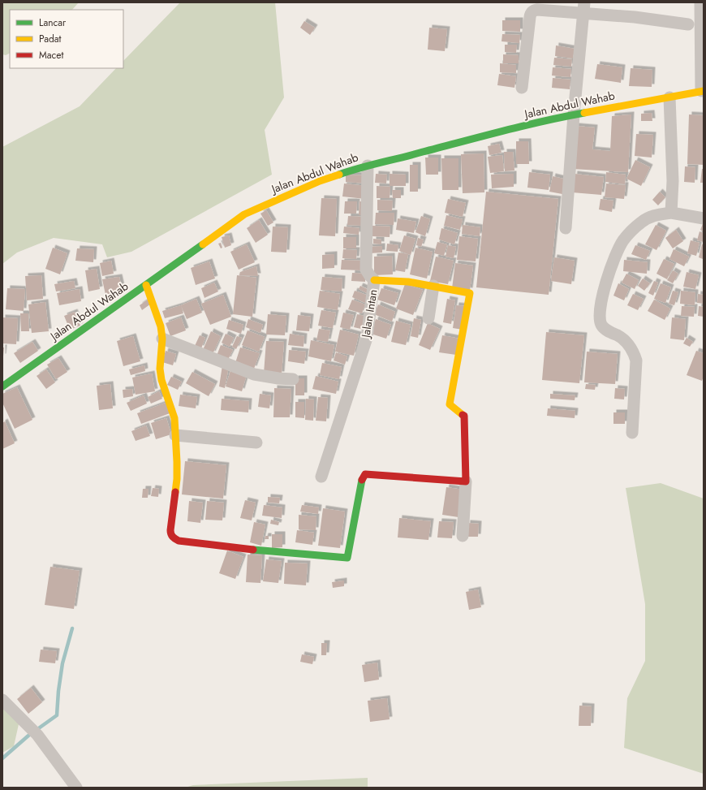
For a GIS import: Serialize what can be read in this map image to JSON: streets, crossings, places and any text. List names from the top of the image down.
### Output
{
  "streets": {
    "street": ["Jalan Abdul Wahab", "Jalan Intan"]
  },
  "crossings": [
    ["Jalan Abdul Wahab", "Jalan Intan"]
  ],
  "legend": ["Lancar", "Padat", "Macet"]
}
